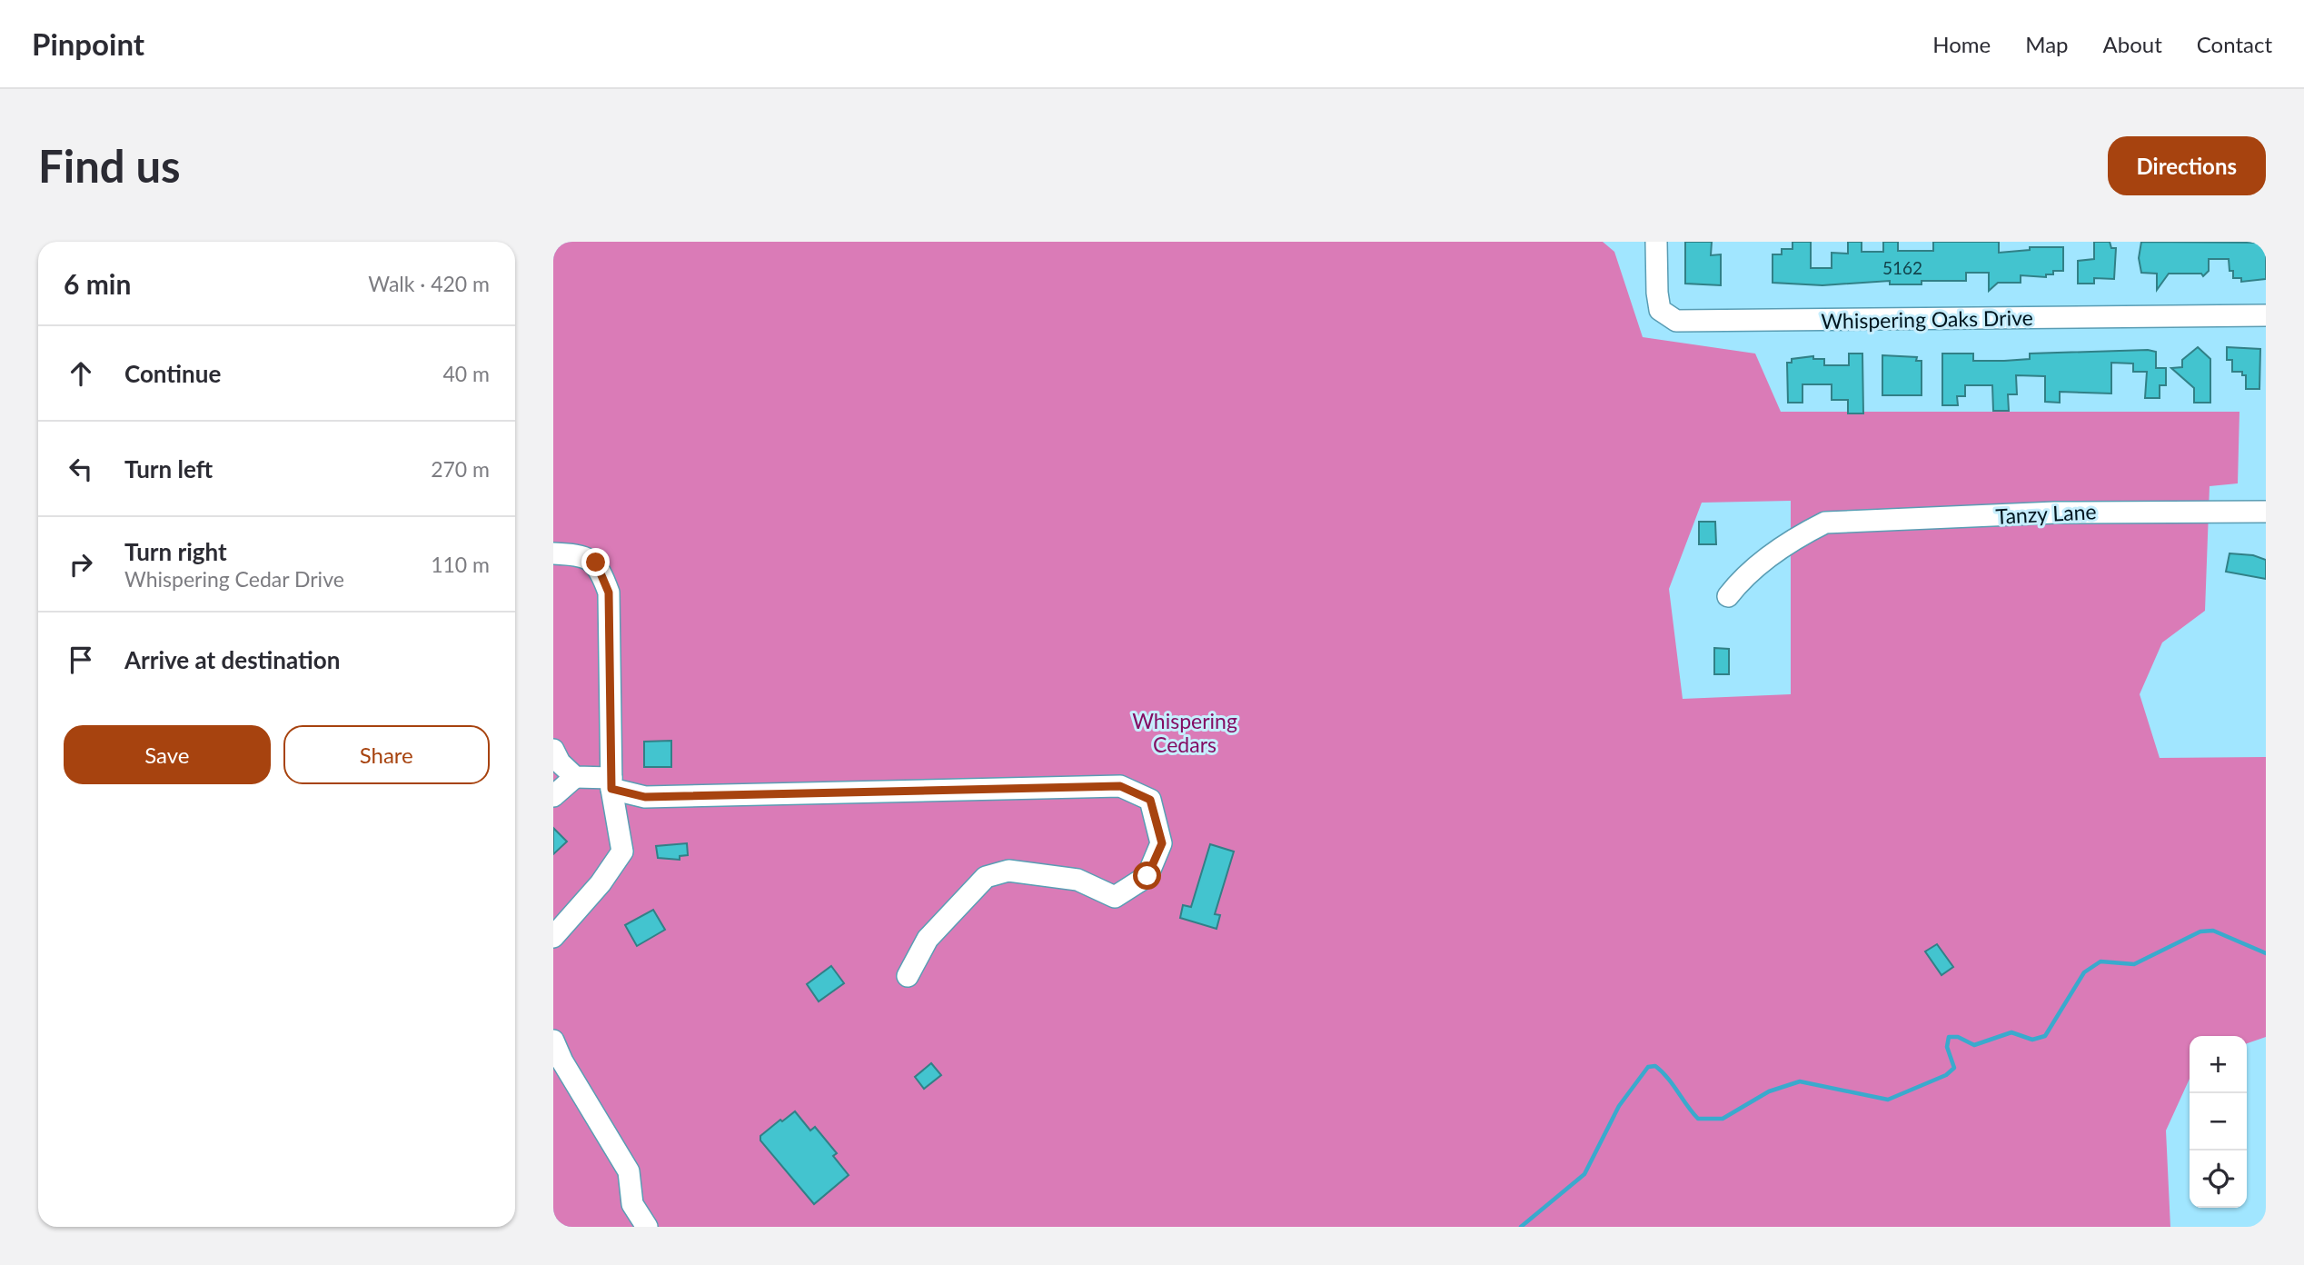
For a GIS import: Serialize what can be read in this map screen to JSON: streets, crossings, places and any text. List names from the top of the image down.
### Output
{
  "streets": {
    "street": ["Whispering Oaks Drive", "Tanzy Lane"]
  },
  "parks": ["Whispering Cedars"],
  "house_numbers": ["5162"],
  "page": {
    "header": "Pinpoint",
    "nav": [
      "Home",
      "Map",
      "About",
      "Contact"
    ],
    "buttons": [
      "Directions",
      ["Save", "Share"]
    ],
    "title": "Find us",
    "heading": ["6 min", "Walk · 420 m"],
    "list": [
      ["Continue", "40 m"],
      ["Turn left", "270 m"],
      ["Turn right", "Whispering Cedar Drive", "110 m"],
      "Arrive at destination"
    ],
    "map_buttons": ["+", "−"]
  }
}
